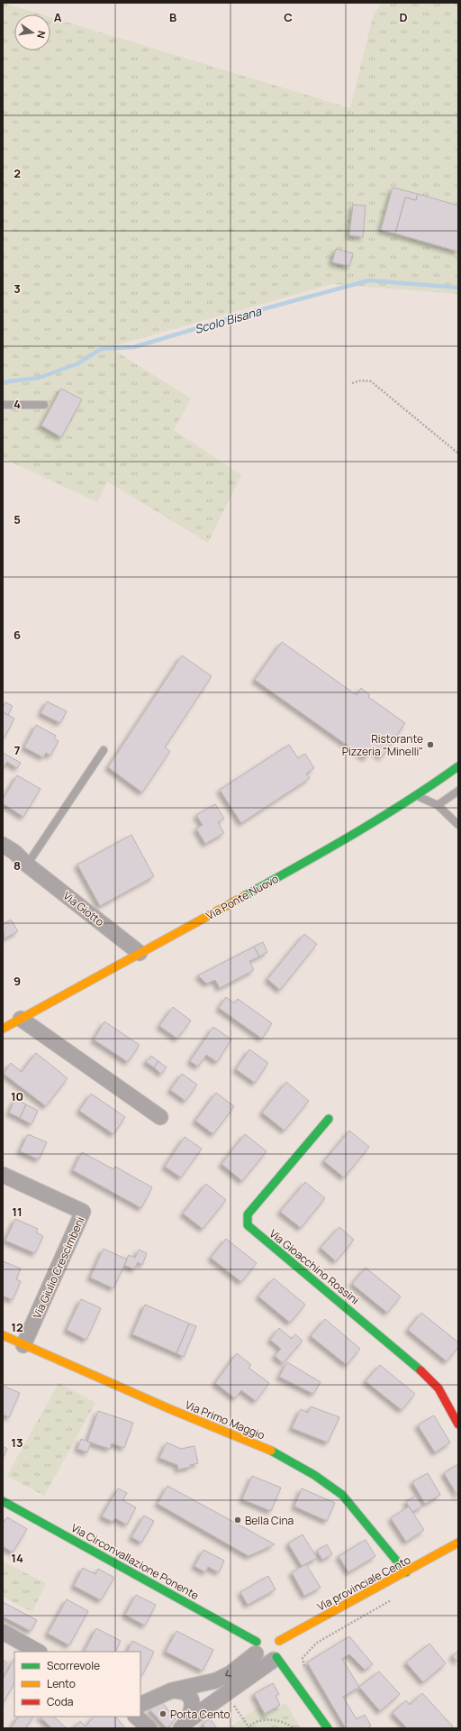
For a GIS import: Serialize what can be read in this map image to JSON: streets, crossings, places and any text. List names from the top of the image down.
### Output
{
  "streets": {
    "main road": [
      "Via Ponte Nuovo",
      "Via Gioacchino Rossini",
      "Via Primo Maggio",
      "Via Circonvallazione Ponente",
      "Via provinciale Cento"
    ],
    "street": ["Via Giotto", "Via Giulio Crescimbeni"]
  },
  "crossings": [
    ["Via Ponte Nuovo", "Via Giotto"],
    ["Via Giulio Crescimbeni", "Via Primo Maggio"],
    ["Via Primo Maggio", "Via provinciale Cento"],
    ["Via Circonvallazione Ponente", "Via provinciale Cento"]
  ],
  "water": ["Scolo Bisana"],
  "places": ["Ristorante Pizzeria \"Minelli\"", "Bella Cina", "Porta Cento"],
  "legend": ["Scorrevole", "Lento", "Coda"],
  "north": "right",
  "grid": {
    "columns": [
      "A",
      "B",
      "C",
      "D"
    ],
    "rows": [
      "2",
      "3",
      "4",
      "5",
      "6",
      "7",
      "8",
      "9",
      "10",
      "11",
      "12",
      "13",
      "14"
    ]
  }
}
